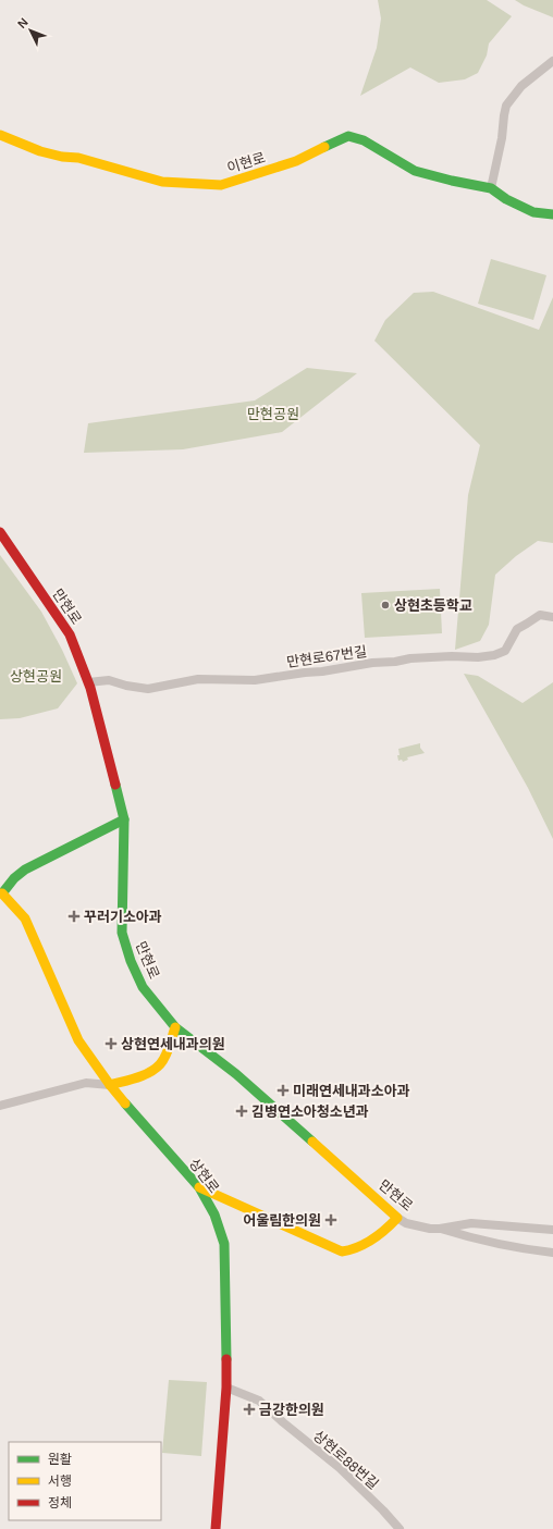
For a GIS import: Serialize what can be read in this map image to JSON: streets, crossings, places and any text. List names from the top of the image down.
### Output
{
  "streets": {
    "street": [
      "이현로",
      "만현로",
      "만현로67번길",
      "상현로",
      "상현로88번길"
    ]
  },
  "crossings": [
    ["만현로", "만현로67번길"],
    ["상현로", "상현로88번길"]
  ],
  "parks": ["만현공원", "상현공원"],
  "places": {
    "other": ["상현초등학교"],
    "health": [
      "꾸러기소아과",
      "상현연세내과의원",
      "미래연세내과소아과",
      "김병연소아청소년과",
      "어울림한의원",
      "금강한의원"
    ]
  },
  "legend": ["원활", "서행", "정체"],
  "north": "top left"
}
